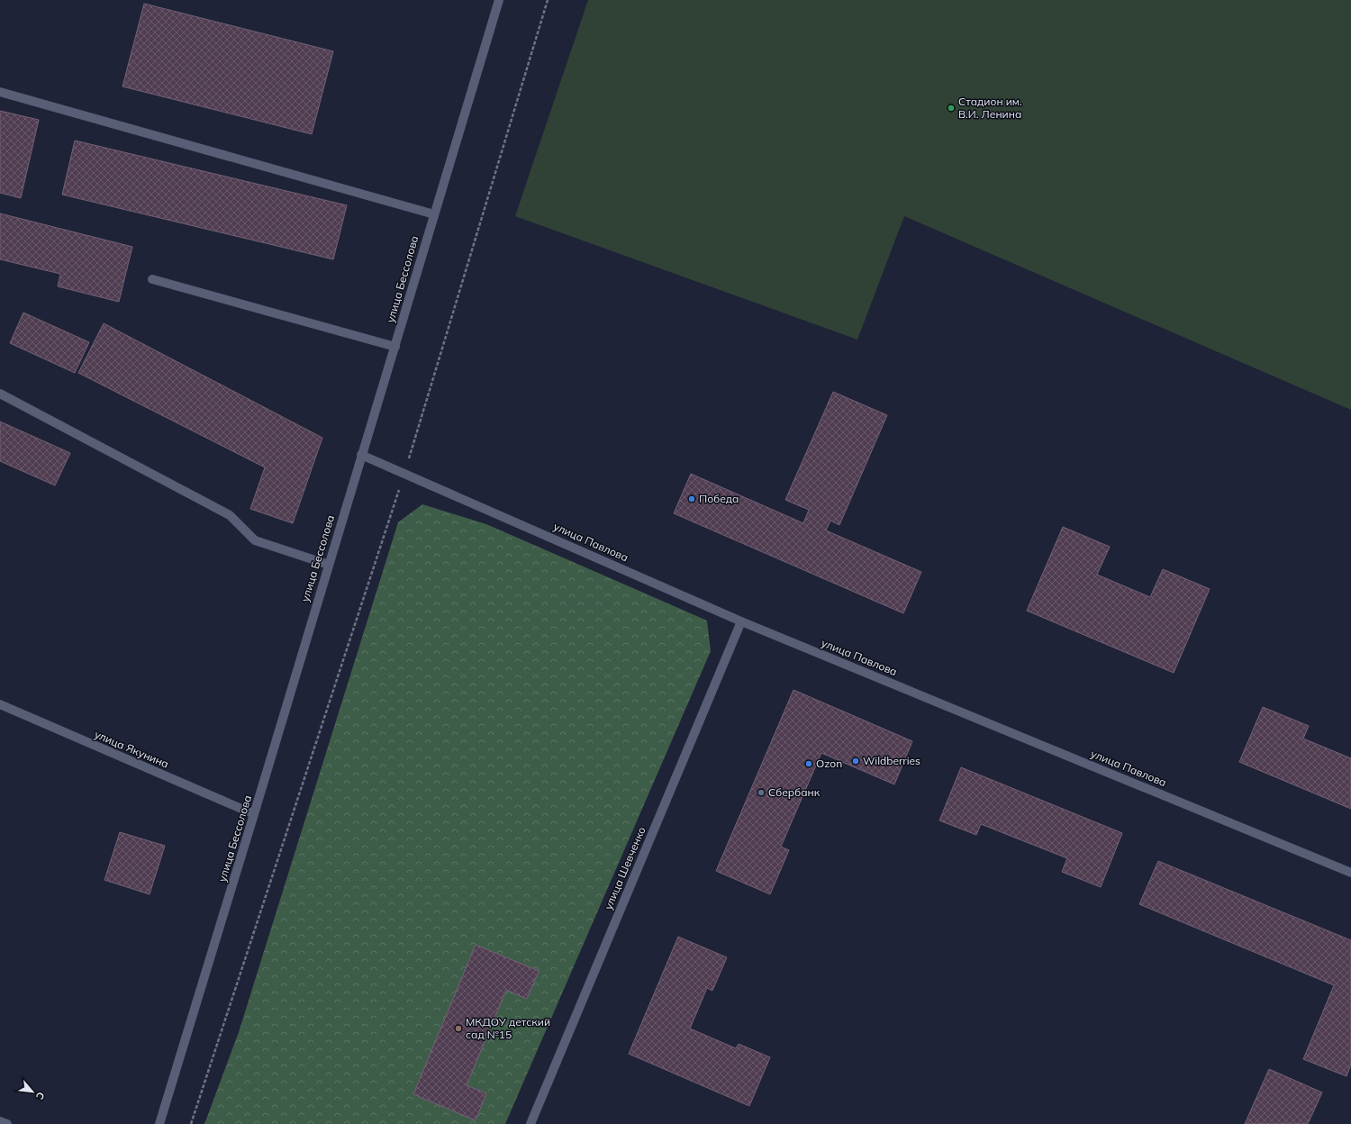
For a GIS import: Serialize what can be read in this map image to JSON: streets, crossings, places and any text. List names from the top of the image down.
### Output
{
  "streets": {
    "street": [
      "улица Бессолова",
      "улица Павлова",
      "улица Якунина",
      "улица Шевченко"
    ]
  },
  "crossings": [
    ["улица Бессолова", "улица Павлова"],
    ["улица Бессолова", "улица Якунина"],
    ["улица Павлова", "улица Шевченко"]
  ],
  "places": [
    "Стадион им. В.И. Ленина",
    "Победа",
    "Wildberries",
    "Ozon",
    "Сбербанк",
    "МКДОУ детский сад №15"
  ],
  "north": "bottom right"
}
